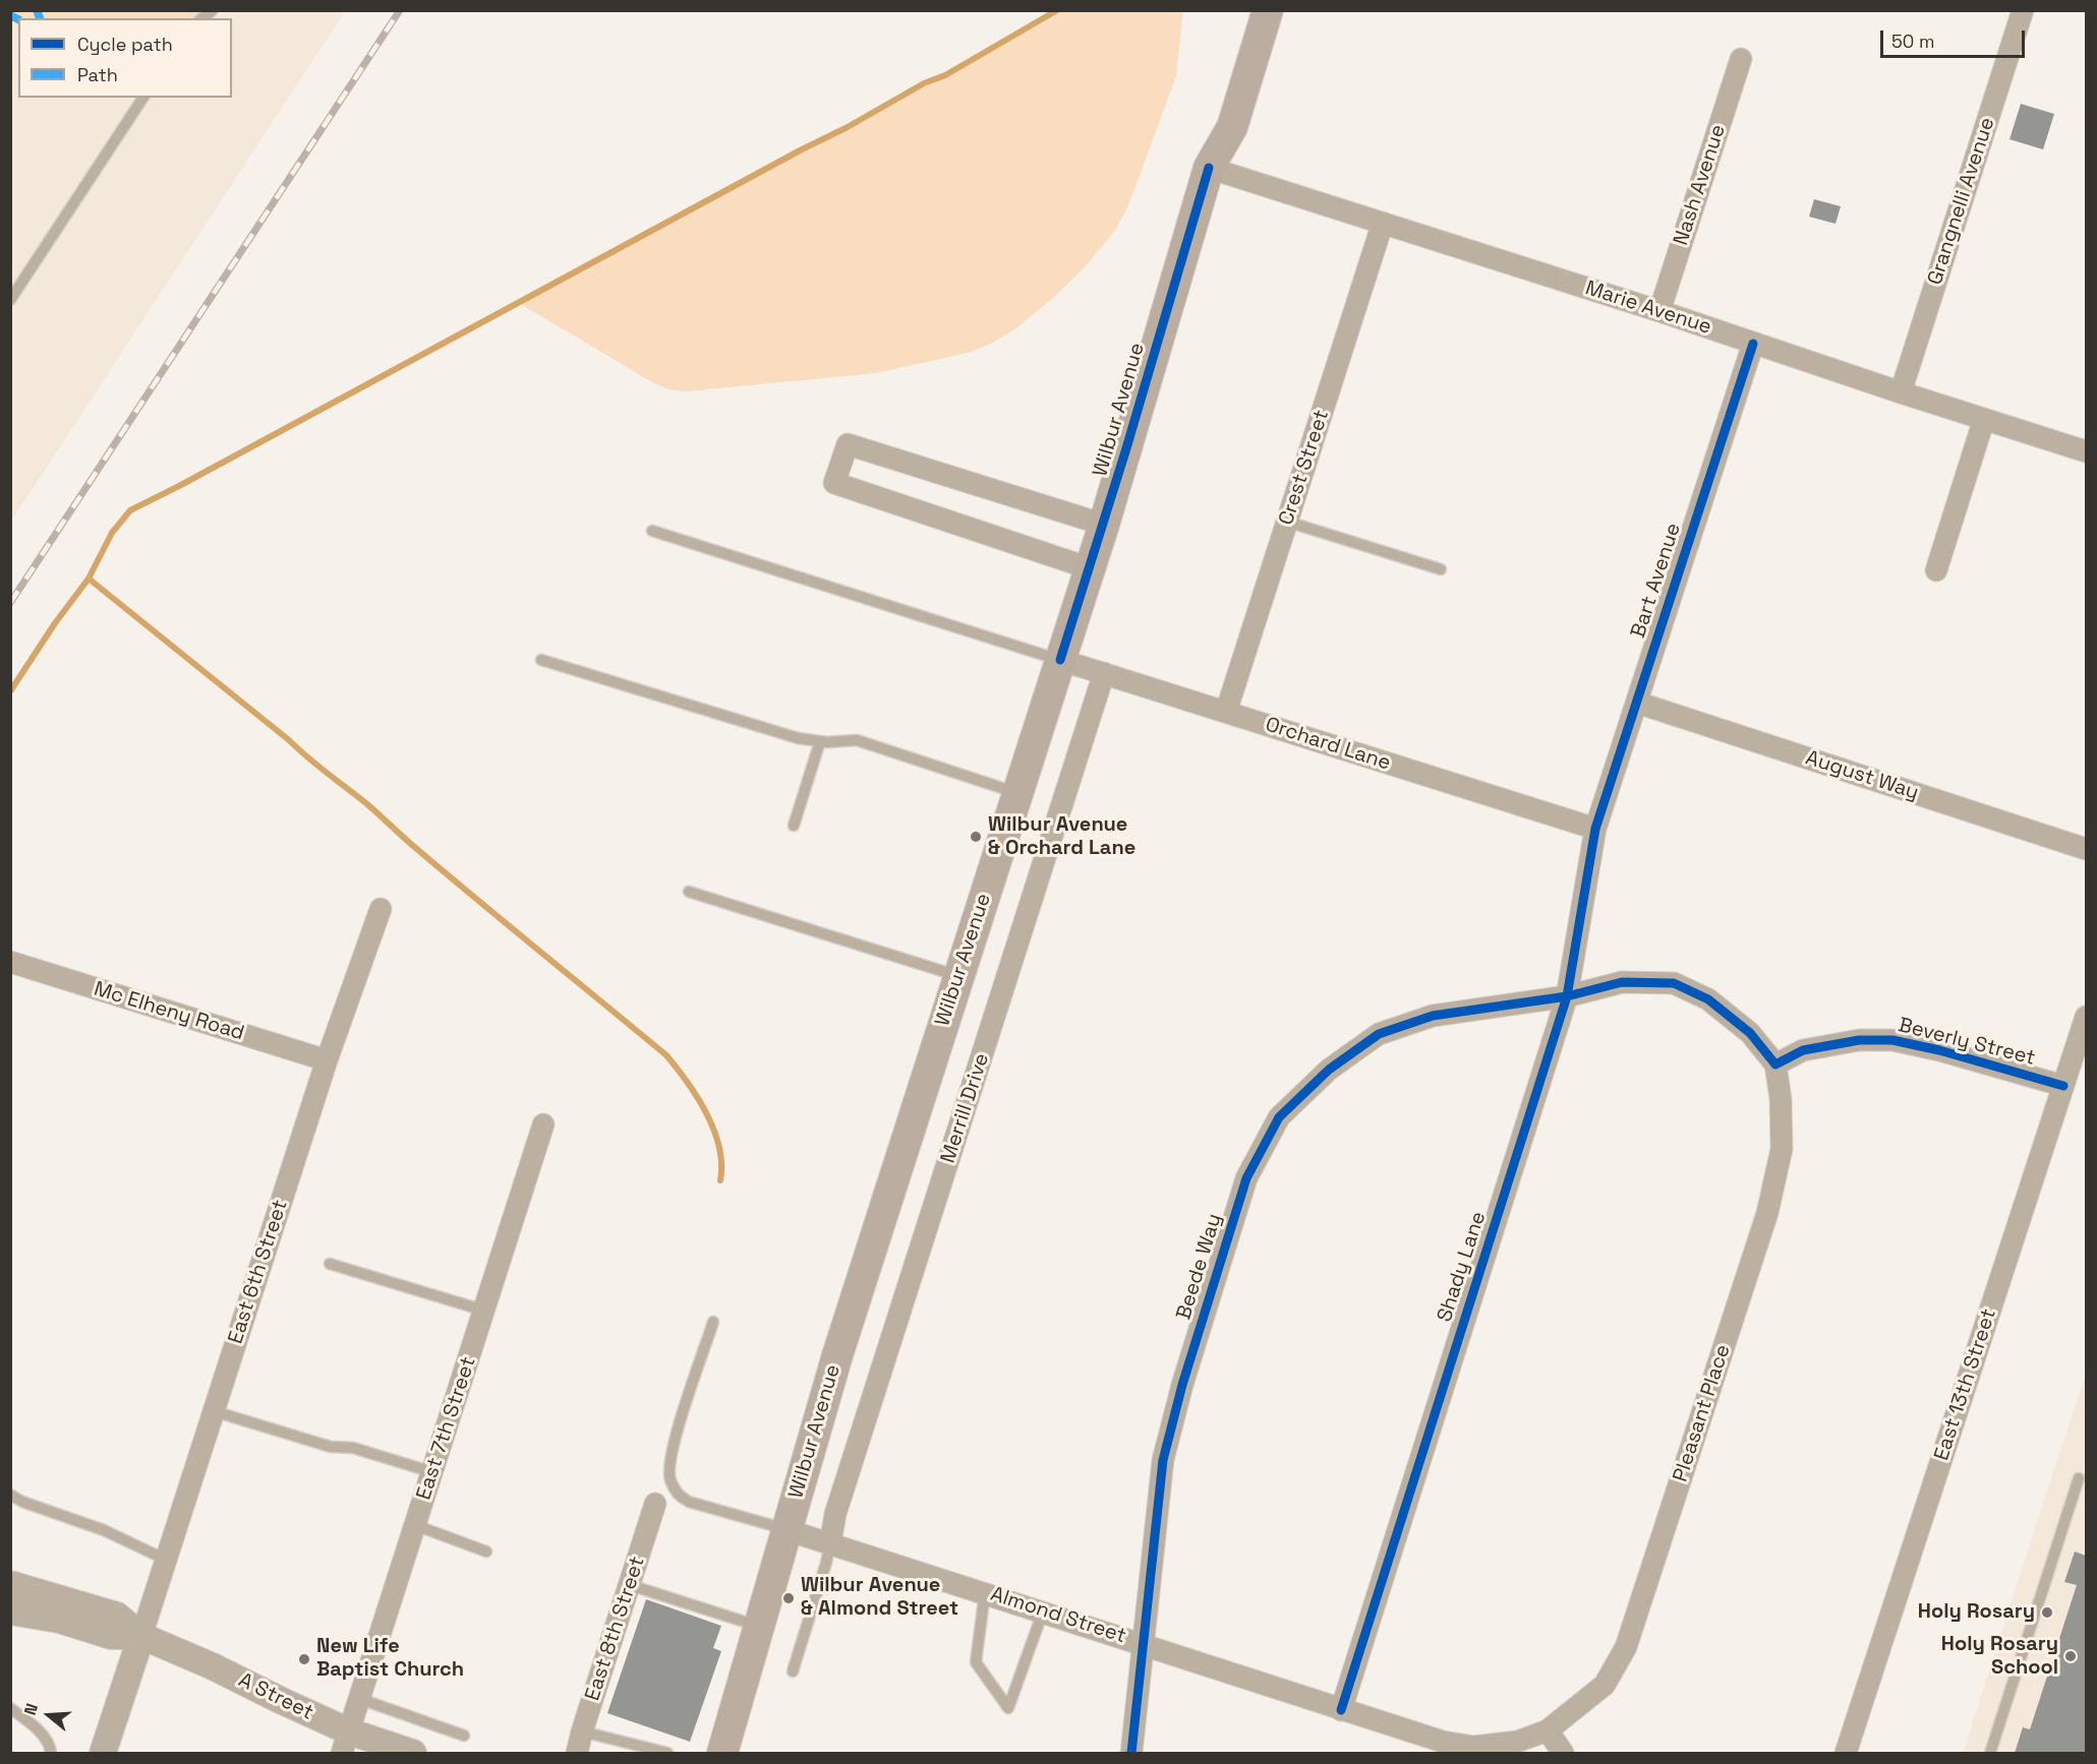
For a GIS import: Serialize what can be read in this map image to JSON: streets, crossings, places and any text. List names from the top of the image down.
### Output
{
  "streets": {
    "main road": ["Wilbur Avenue"],
    "street": [
      "Nash Avenue",
      "Grangnelli Avenue",
      "Marie Avenue",
      "Crest Street",
      "Bart Avenue",
      "Orchard Lane",
      "August Way",
      "Mc Elheny Road",
      "Beverly Street",
      "Merrill Drive",
      "Beede Way",
      "Shady Lane",
      "East 6th Street",
      "East 13th Street",
      "Pleasant Place",
      "East 7th Street",
      "Almond Street",
      "East 8th Street",
      "A Street"
    ]
  },
  "crossings": [
    ["Nash Avenue", "Marie Avenue"],
    ["Grangnelli Avenue", "Marie Avenue"],
    ["Marie Avenue", "Wilbur Avenue"],
    ["Marie Avenue", "Crest Street"],
    ["Marie Avenue", "Bart Avenue"],
    ["Wilbur Avenue", "Orchard Lane"],
    ["Wilbur Avenue", "Almond Street"],
    ["Crest Street", "Orchard Lane"],
    ["Bart Avenue", "Orchard Lane"],
    ["Bart Avenue", "August Way"],
    ["Bart Avenue", "Shady Lane"],
    ["Orchard Lane", "Merrill Drive"],
    ["Orchard Lane", "Shady Lane"],
    ["Mc Elheny Road", "East 6th Street"],
    ["Beverly Street", "East 13th Street"],
    ["Beverly Street", "Pleasant Place"],
    ["Merrill Drive", "Almond Street"],
    ["Beede Way", "Shady Lane"],
    ["Beede Way", "Almond Street"],
    ["Shady Lane", "Almond Street"],
    ["East 6th Street", "A Street"],
    ["Pleasant Place", "Almond Street"],
    ["East 7th Street", "A Street"]
  ],
  "places": [
    "Wilbur Avenue & Orchard Lane",
    "Wilbur Avenue & Almond Street",
    "Holy Rosary",
    "Holy Rosary School",
    "New Life Baptist Church"
  ],
  "legend": ["Cycle path", "Path"],
  "scale_bar": "50 m",
  "north": "left"
}
